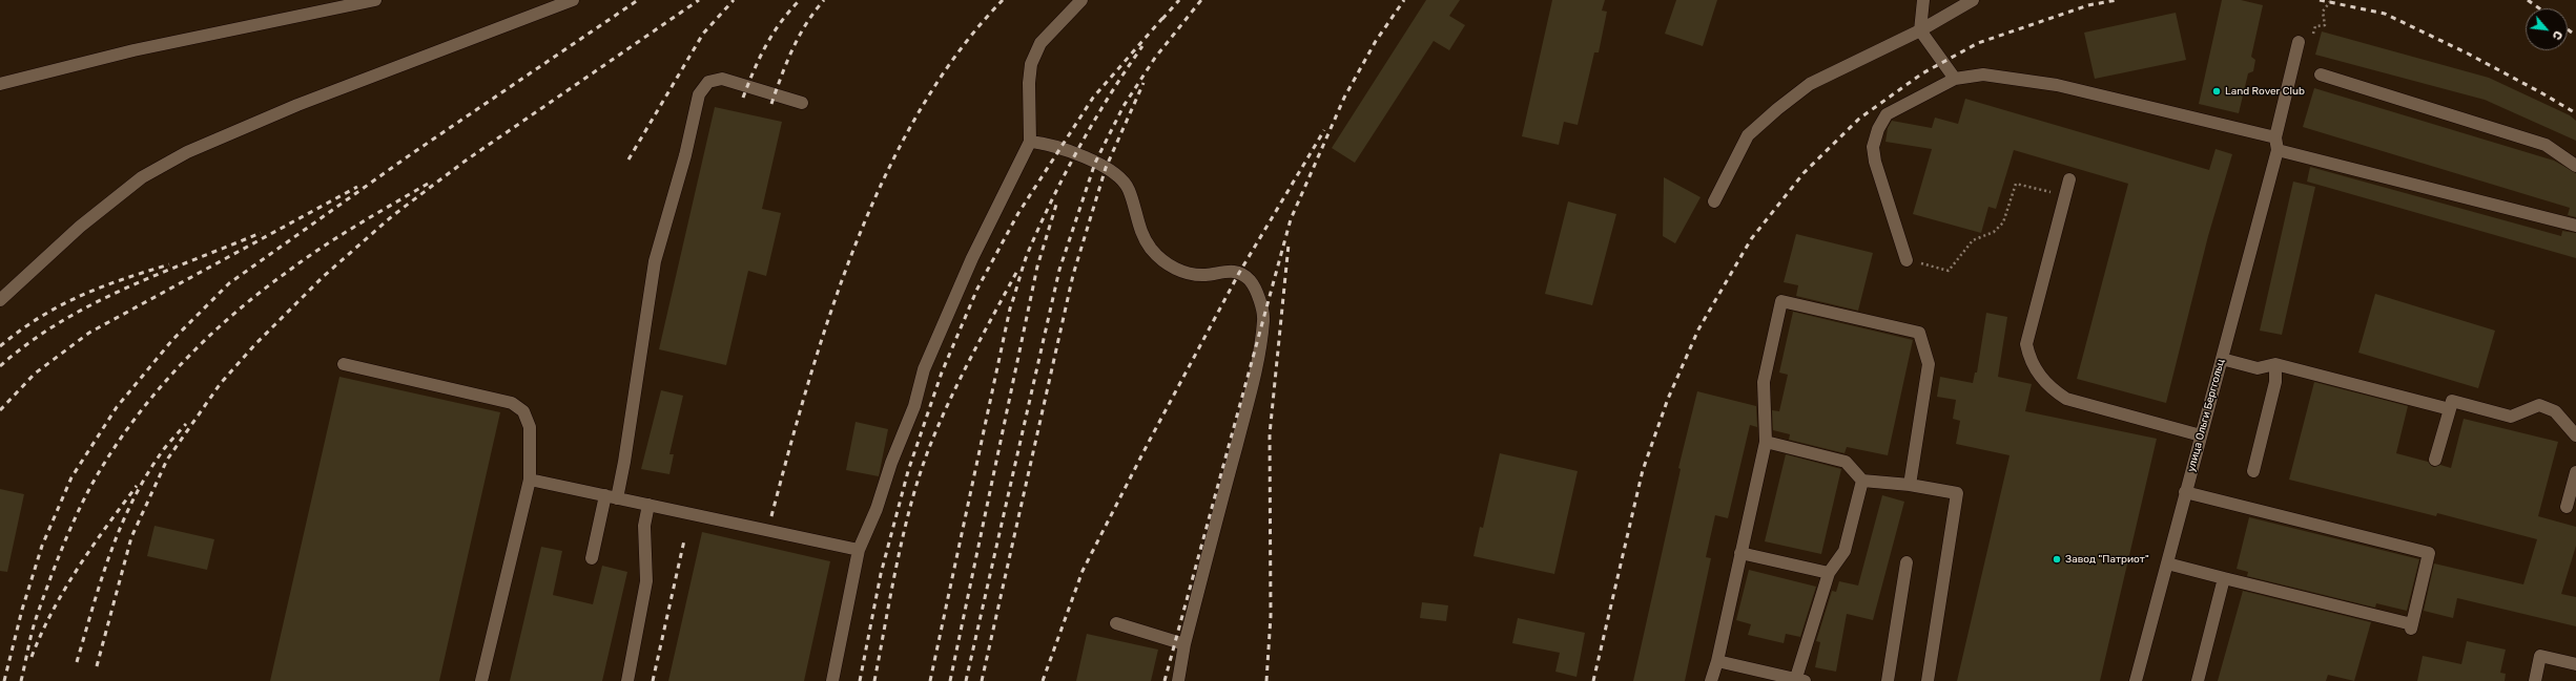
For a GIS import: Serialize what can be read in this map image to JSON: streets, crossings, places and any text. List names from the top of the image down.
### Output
{
  "streets": {
    "street": ["улица Ольги Берггольц"]
  },
  "places": ["Land Rover Club", "Завод \"Патриот\""],
  "north": "bottom right"
}
